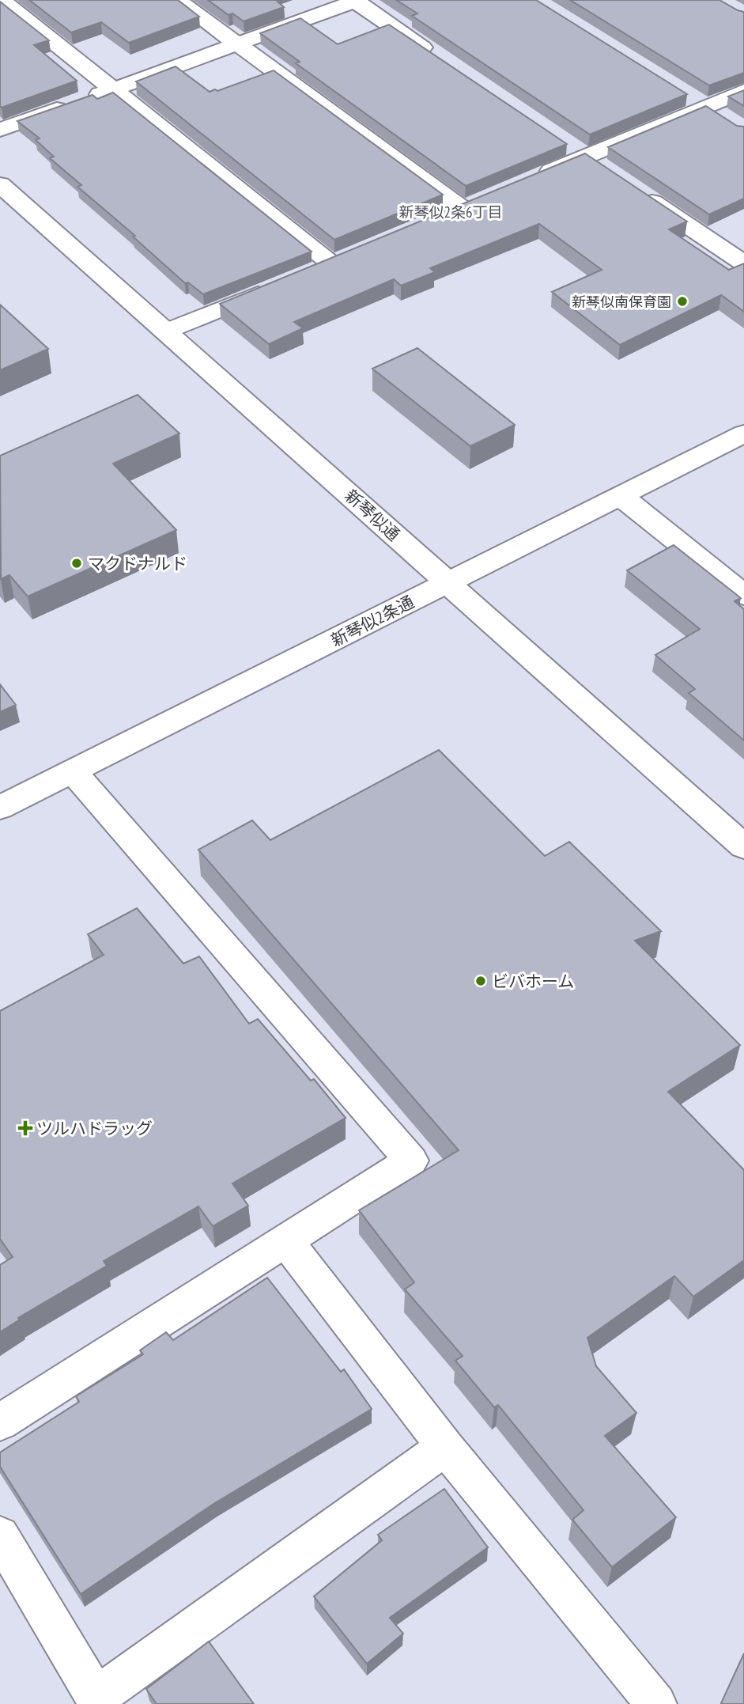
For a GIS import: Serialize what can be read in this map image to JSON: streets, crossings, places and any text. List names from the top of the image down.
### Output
{
  "streets": {
    "street": ["新琴似通", "新琴似2条通"]
  },
  "crossings": [
    ["新琴似通", "新琴似2条通"]
  ],
  "districts": ["新琴似2条6丁目"],
  "places": {
    "other": ["新琴似南保育園", "マクドナルド", "ビバホーム"],
    "health": ["ツルハドラッグ"]
  }
}
